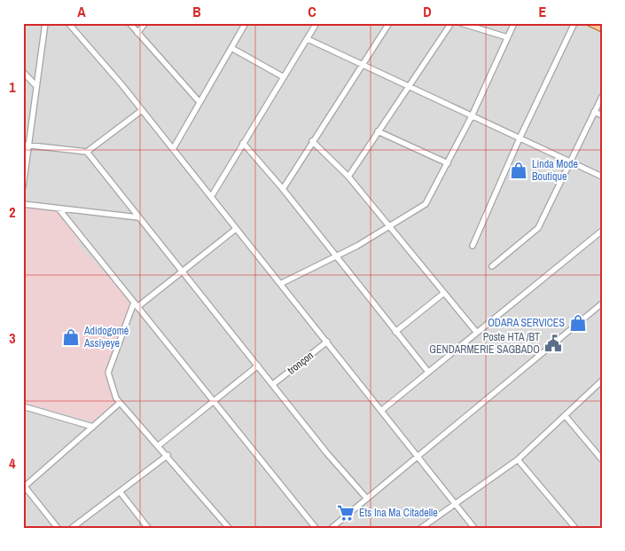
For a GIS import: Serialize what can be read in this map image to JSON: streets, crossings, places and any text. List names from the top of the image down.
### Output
{
  "streets": {
    "street": ["tronçon"]
  },
  "places": {
    "shop": ["Linda Mode Boutique", "ODARA SERVICES", "Adidogomé Assiyeye"],
    "public building": ["Poste HTA /BT GENDARMERIE SAGBADO"],
    "supermarket": ["Ets Ina Ma Citadelle"]
  },
  "grid": {
    "columns": [
      "A",
      "B",
      "C",
      "D",
      "E"
    ],
    "rows": [
      "1",
      "2",
      "3",
      "4"
    ]
  }
}
